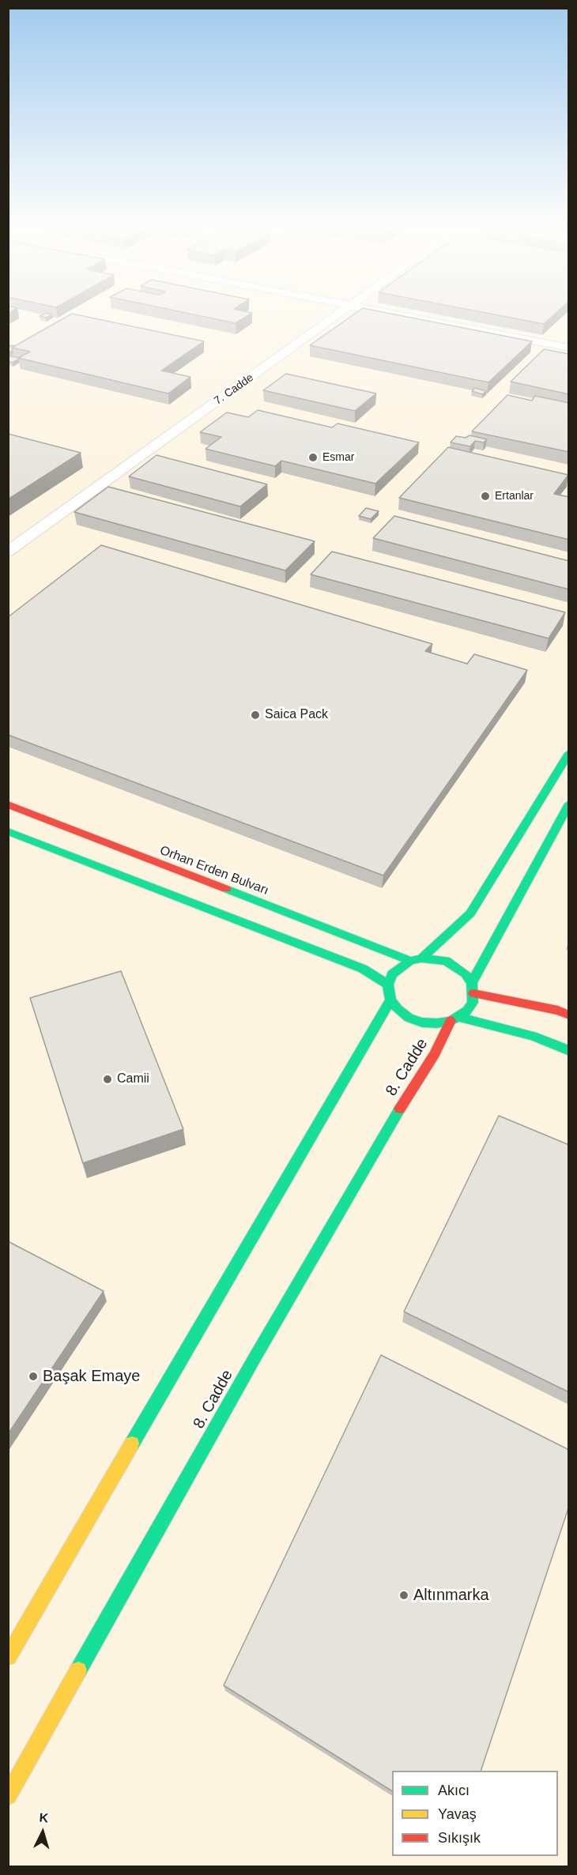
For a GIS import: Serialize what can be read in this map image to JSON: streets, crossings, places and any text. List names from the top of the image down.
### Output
{
  "streets": {
    "street": ["7. Cadde", "Orhan Erden Bulvarı", "8. Cadde"]
  },
  "crossings": [
    ["Orhan Erden Bulvarı", "8. Cadde"]
  ],
  "places": [
    "Esmar",
    "Ertanlar",
    "Saica Pack",
    "Camii",
    "Başak Emaye",
    "Altınmarka"
  ],
  "legend": ["Akıcı", "Yavaş", "Sıkışık"],
  "north": "top"
}
